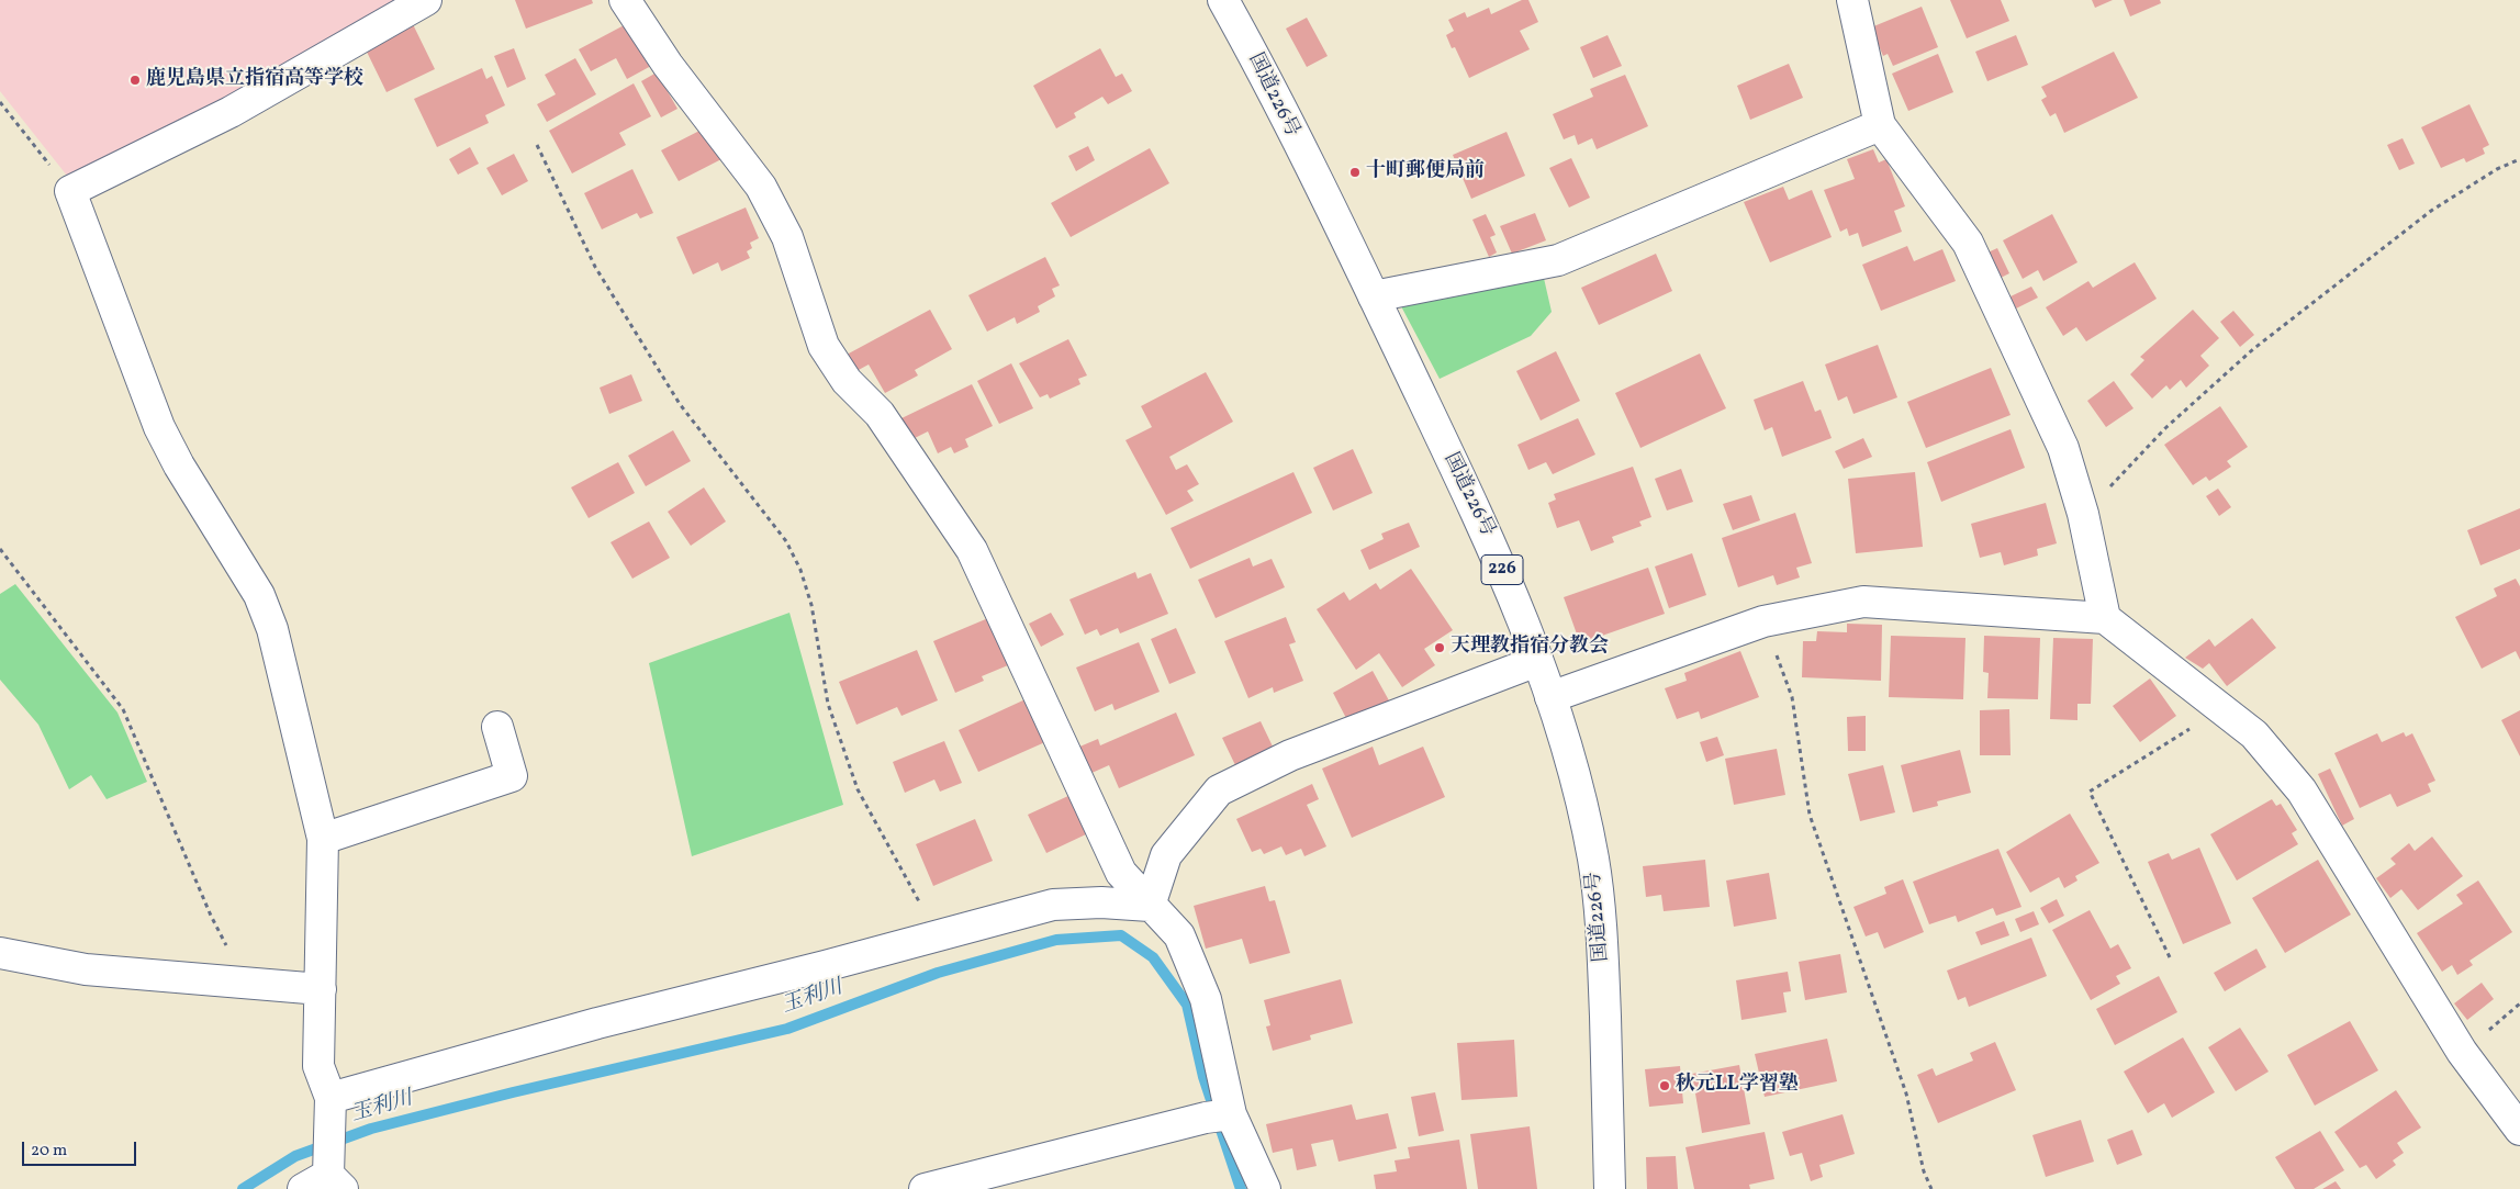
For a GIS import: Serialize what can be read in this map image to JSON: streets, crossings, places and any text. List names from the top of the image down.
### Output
{
  "streets": {
    "main road": ["国道226号", "226"]
  },
  "water": ["玉利川"],
  "places": [
    "鹿児島県立指宿高等学校",
    "十町郵便局前",
    "天理教指宿分教会",
    "秋元LL学習塾"
  ],
  "scale_bar": "20 m"
}
